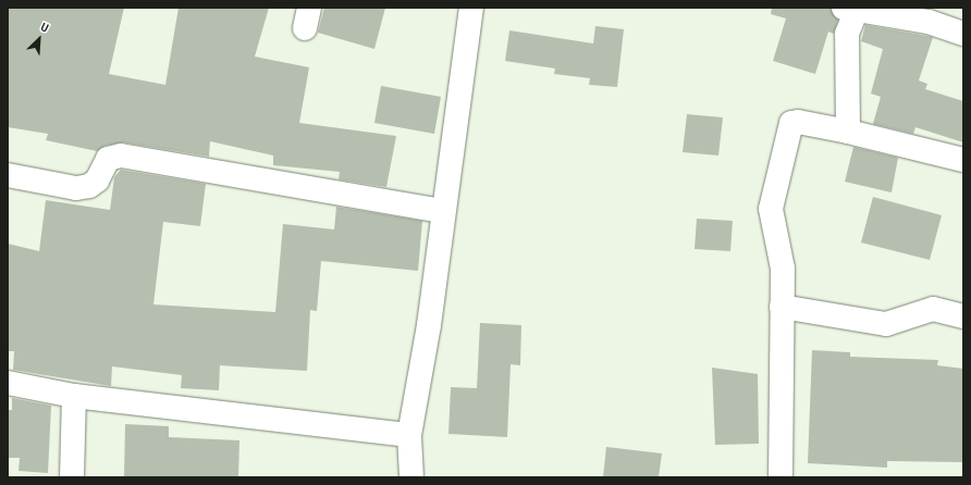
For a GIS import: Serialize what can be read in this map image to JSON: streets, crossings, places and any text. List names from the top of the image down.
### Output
{
  "north": "top right"
}
